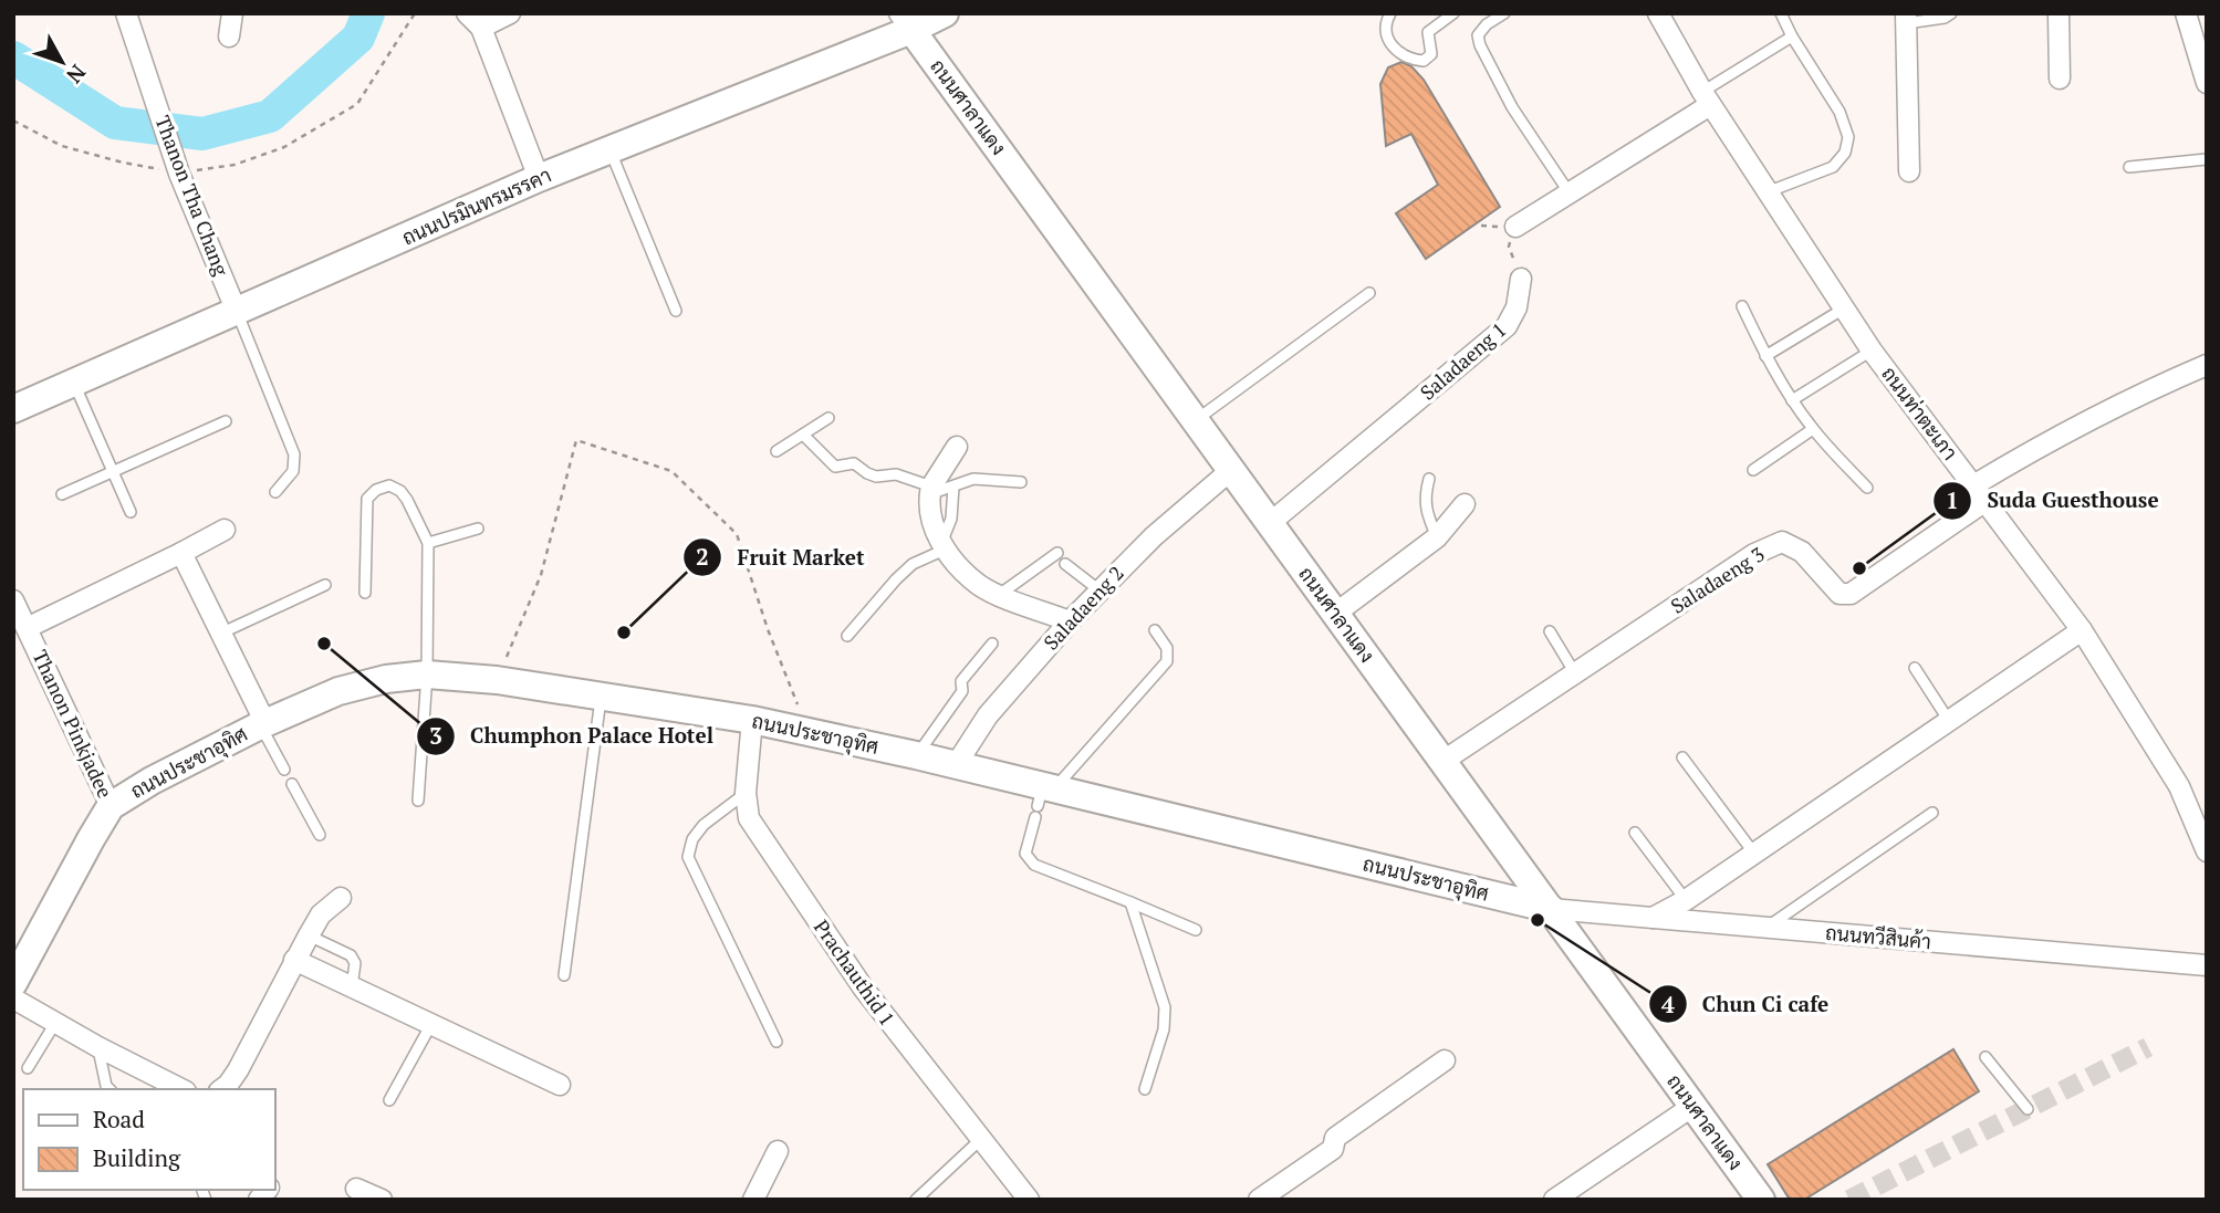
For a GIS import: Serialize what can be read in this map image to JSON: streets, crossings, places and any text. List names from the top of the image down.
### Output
{
  "streets": {
    "main road": ["ถนนศาลาแดง", "ถนนปรมินทรมรรคา", "ถนนประชาอุทิศ"],
    "street": [
      "Thanon Tha Chang",
      "Saladaeng 1",
      "ถนนท่าตะเภา",
      "Saladaeng 3",
      "Saladaeng 2",
      "Thanon Pinkjadee",
      "ถนนทวีสินค้า",
      "Prachauthid 1"
    ]
  },
  "crossings": [
    ["ถนนศาลาแดง", "ถนนปรมินทรมรรคา"],
    ["ถนนศาลาแดง", "Saladaeng 1"],
    ["ถนนศาลาแดง", "Saladaeng 3"],
    ["ถนนศาลาแดง", "Saladaeng 2"],
    ["ถนนศาลาแดง", "ถนนประชาอุทิศ"],
    ["ถนนศาลาแดง", "ถนนทวีสินค้า"],
    ["Thanon Tha Chang", "ถนนปรมินทรมรรคา"],
    ["ถนนท่าตะเภา", "Saladaeng 3"],
    ["Saladaeng 2", "ถนนประชาอุทิศ"],
    ["Thanon Pinkjadee", "ถนนประชาอุทิศ"],
    ["ถนนประชาอุทิศ", "ถนนทวีสินค้า"],
    ["ถนนประชาอุทิศ", "Prachauthid 1"]
  ],
  "places": [
    "Suda Guesthouse",
    "Fruit Market",
    "Chumphon Palace Hotel",
    "Chun Ci cafe"
  ],
  "legend": ["Road", "Building"],
  "north": "bottom right"
}
